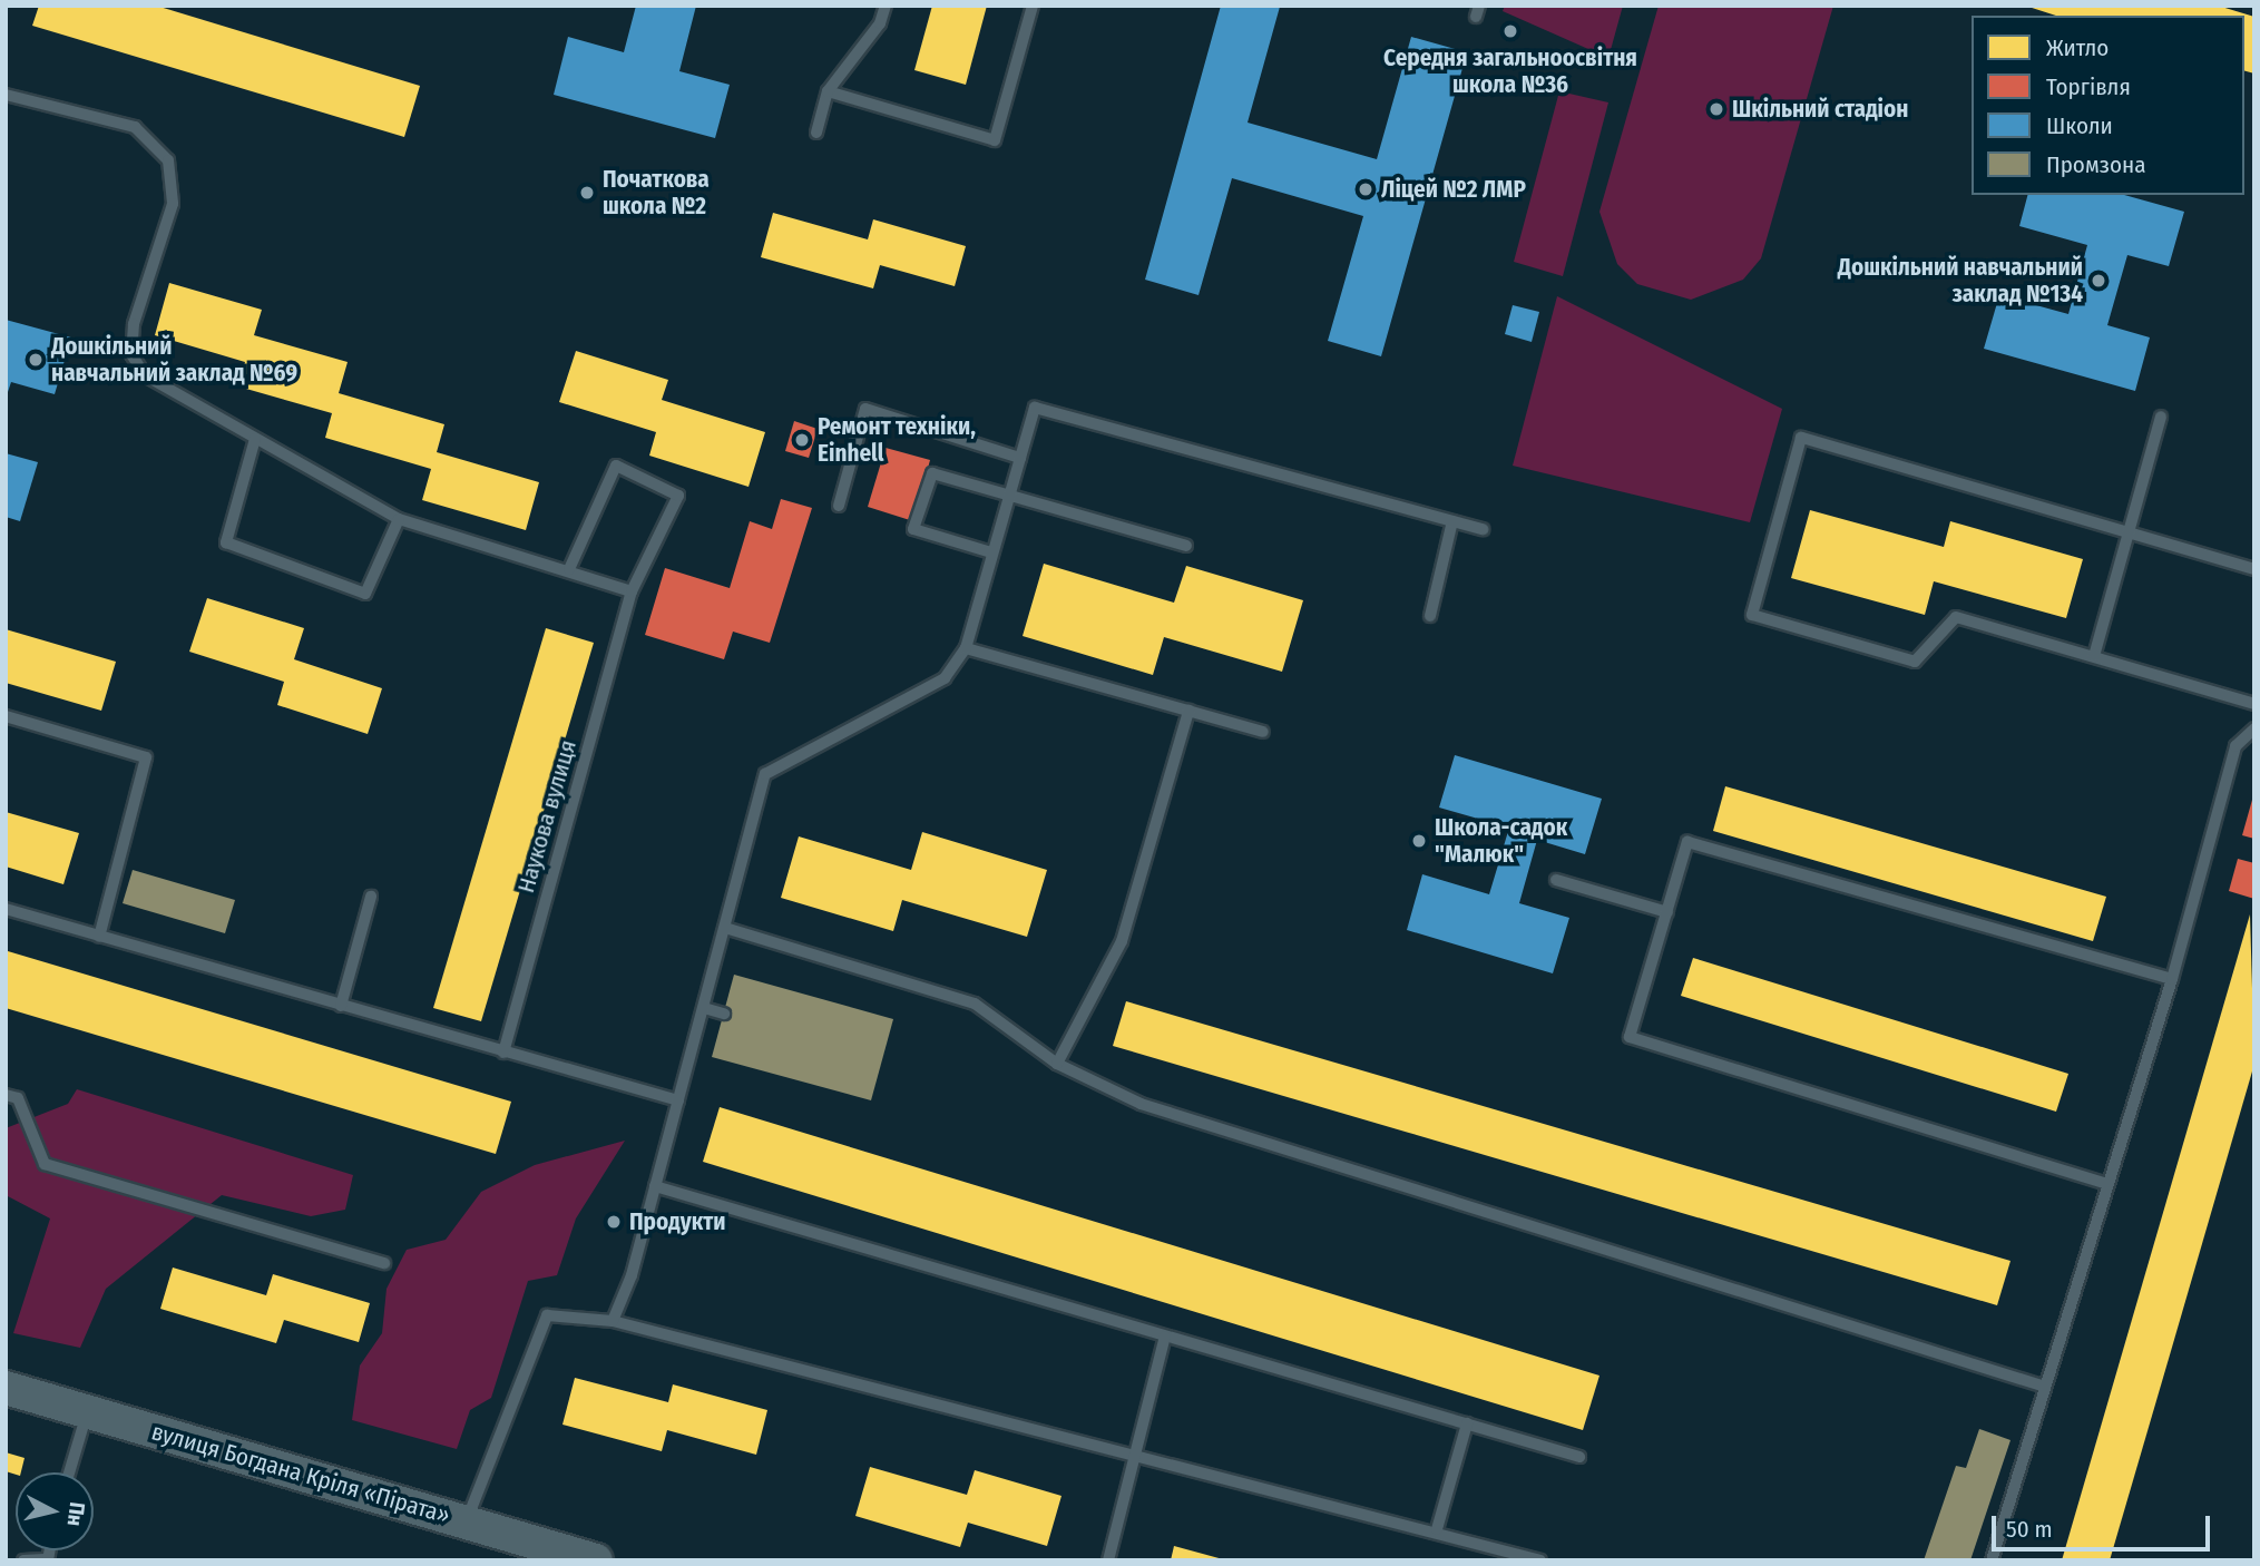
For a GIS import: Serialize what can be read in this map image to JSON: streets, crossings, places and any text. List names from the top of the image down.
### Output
{
  "streets": {
    "street": ["вулиця Богдана Кріля «Пірата»"],
    "lane": ["Наукова вулиця"]
  },
  "places": [
    "Середня загальноосвітня школа №36",
    "Шкільний стадіон",
    "Ліцей №2 ЛМР",
    "Початкова школа №2",
    "Дошкільний навчальний заклад №134",
    "Дошкільний навчальний заклад №69",
    "Ремонт техніки, Einhell",
    "Школа-садок \"Малюк\"",
    "Продукти"
  ],
  "legend": [
    "Житло",
    "Торгівля",
    "Школи",
    "Промзона"
  ],
  "scale_bar": "50 m",
  "north": "right"
}
